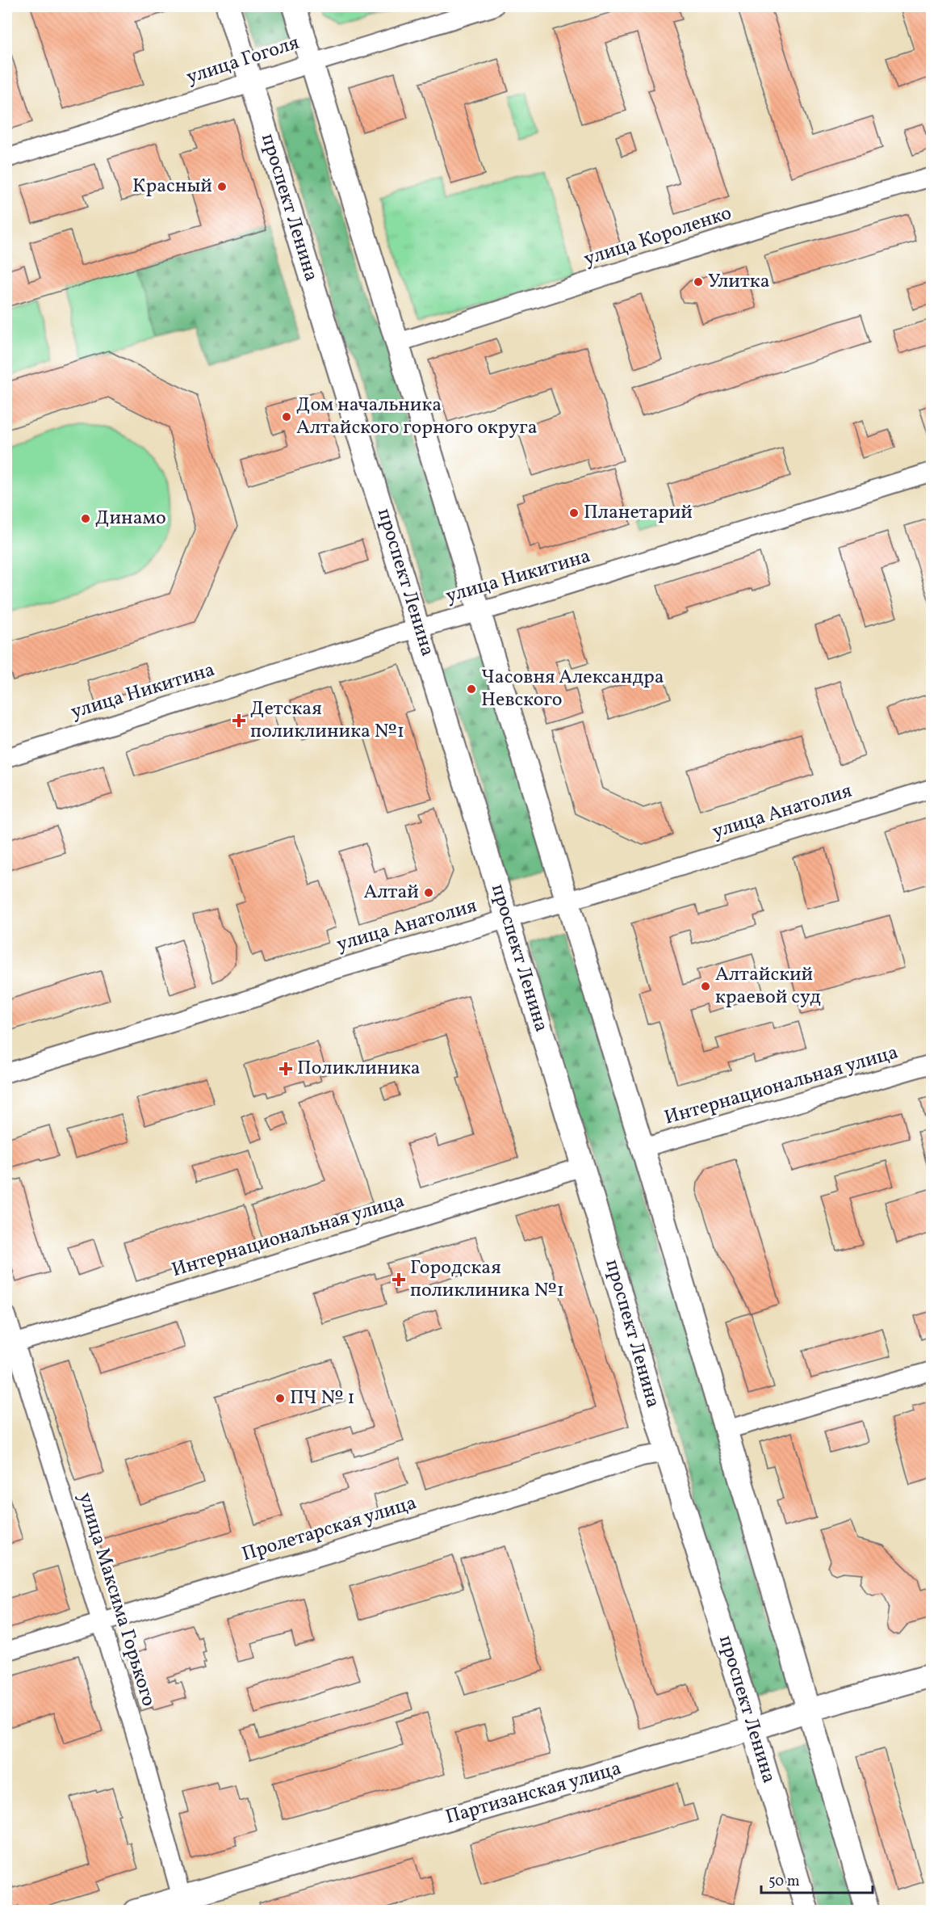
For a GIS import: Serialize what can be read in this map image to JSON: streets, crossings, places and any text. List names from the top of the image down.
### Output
{
  "streets": {
    "main road": ["проспект Ленина", "Партизанская улица"],
    "street": [
      "улица Гоголя",
      "улица Короленко",
      "улица Никитина",
      "улица Анатолия",
      "Интернациональная улица",
      "Пролетарская улица",
      "улица Максима Горького"
    ]
  },
  "crossings": [
    ["улица Гоголя", "проспект Ленина"],
    ["проспект Ленина", "улица Никитина"],
    ["проспект Ленина", "улица Анатолия"],
    ["проспект Ленина", "Интернациональная улица"],
    ["проспект Ленина", "Пролетарская улица"],
    ["проспект Ленина", "Партизанская улица"],
    ["Интернациональная улица", "улица Максима Горького"],
    ["Пролетарская улица", "улица Максима Горького"],
    ["улица Максима Горького", "Партизанская улица"]
  ],
  "places": {
    "other": [
      "Красный",
      "Улитка",
      "Дом начальника Алтайского горного округа",
      "Планетарий",
      "Динамо",
      "Часовня Александра Невского",
      "Алтай",
      "Алтайский краевой суд",
      "ПЧ № 1"
    ],
    "health": ["Детская поликлиника №1", "Поликлиника", "Городская поликлиника №1"]
  },
  "scale_bar": "50 m"
}
